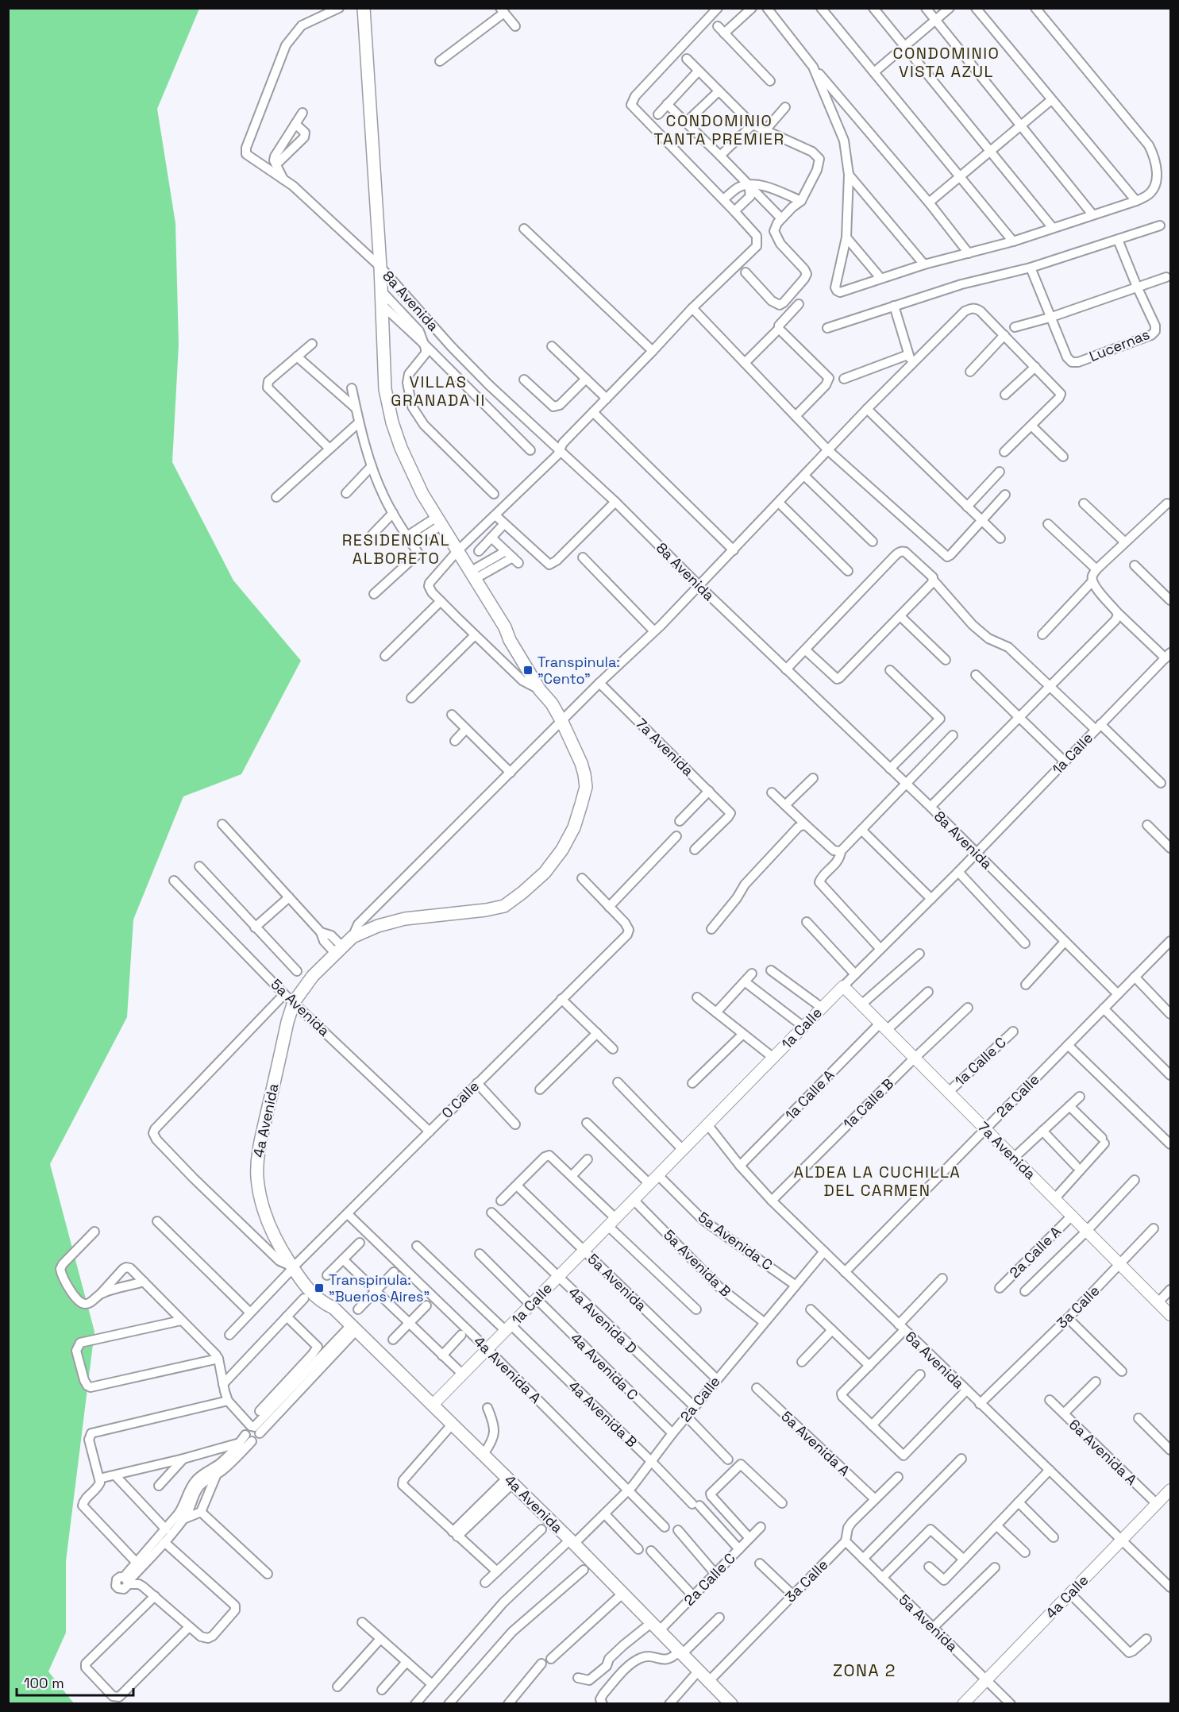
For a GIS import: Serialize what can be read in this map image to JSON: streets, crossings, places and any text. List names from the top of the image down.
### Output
{
  "streets": {
    "main road": ["4a Avenida"],
    "street": [
      "8a Avenida",
      "Lucernas",
      "7a Avenida",
      "1a Calle",
      "5a Avenida",
      "1a Calle C",
      "1a Calle A",
      "2a Calle",
      "0 Calle",
      "1a Calle B",
      "5a Avenida C",
      "2a Calle A",
      "5a Avenida B",
      "3a Calle",
      "4a Avenida D",
      "6a Avenida",
      "4a Avenida C",
      "4a Avenida A",
      "4a Avenida B",
      "5a Avenida A",
      "6a Avenida A",
      "2a Calle C",
      "4a Calle"
    ]
  },
  "crossings": [
    ["8a Avenida", "1a Calle"],
    ["8a Avenida", "2a Calle"],
    ["7a Avenida", "1a Calle"],
    ["7a Avenida", "1a Calle C"],
    ["7a Avenida", "1a Calle A"],
    ["7a Avenida", "2a Calle"],
    ["7a Avenida", "1a Calle B"],
    ["7a Avenida", "2a Calle A"],
    ["7a Avenida", "3a Calle"],
    ["1a Calle", "5a Avenida"],
    ["1a Calle", "4a Avenida"],
    ["1a Calle", "5a Avenida C"],
    ["1a Calle", "5a Avenida B"],
    ["1a Calle", "4a Avenida D"],
    ["1a Calle", "6a Avenida"],
    ["1a Calle", "4a Avenida C"],
    ["1a Calle", "4a Avenida A"],
    ["1a Calle", "4a Avenida B"],
    ["5a Avenida", "2a Calle"],
    ["5a Avenida", "0 Calle"],
    ["5a Avenida", "4a Avenida"],
    ["5a Avenida", "3a Calle"],
    ["5a Avenida", "4a Calle"],
    ["1a Calle A", "6a Avenida"],
    ["2a Calle", "4a Avenida"],
    ["2a Calle", "5a Avenida C"],
    ["2a Calle", "5a Avenida B"],
    ["2a Calle", "4a Avenida D"],
    ["2a Calle", "6a Avenida"],
    ["2a Calle", "4a Avenida C"],
    ["2a Calle", "4a Avenida A"],
    ["2a Calle", "4a Avenida B"],
    ["0 Calle", "4a Avenida"],
    ["0 Calle", "4a Avenida A"],
    ["1a Calle B", "6a Avenida"],
    ["4a Avenida", "3a Calle"],
    ["4a Avenida", "2a Calle C"],
    ["3a Calle", "6a Avenida"],
    ["3a Calle", "5a Avenida A"],
    ["6a Avenida", "4a Calle"],
    ["4a Avenida B", "2a Calle C"],
    ["6a Avenida A", "4a Calle"]
  ],
  "districts": [
    "CONDOMINIO VISTA AZUL",
    "CONDOMINIO TANTA PREMIER",
    "VILLAS GRANADA II",
    "RESIDENCIAL ALBORETO",
    "ALDEA LA CUCHILLA DEL CARMEN",
    "ZONA 2"
  ],
  "places": {
    "transit": ["Transpinula: \"Cento\"", "Transpinula: \"Buenos Aires\""]
  },
  "scale_bar": "100 m"
}
